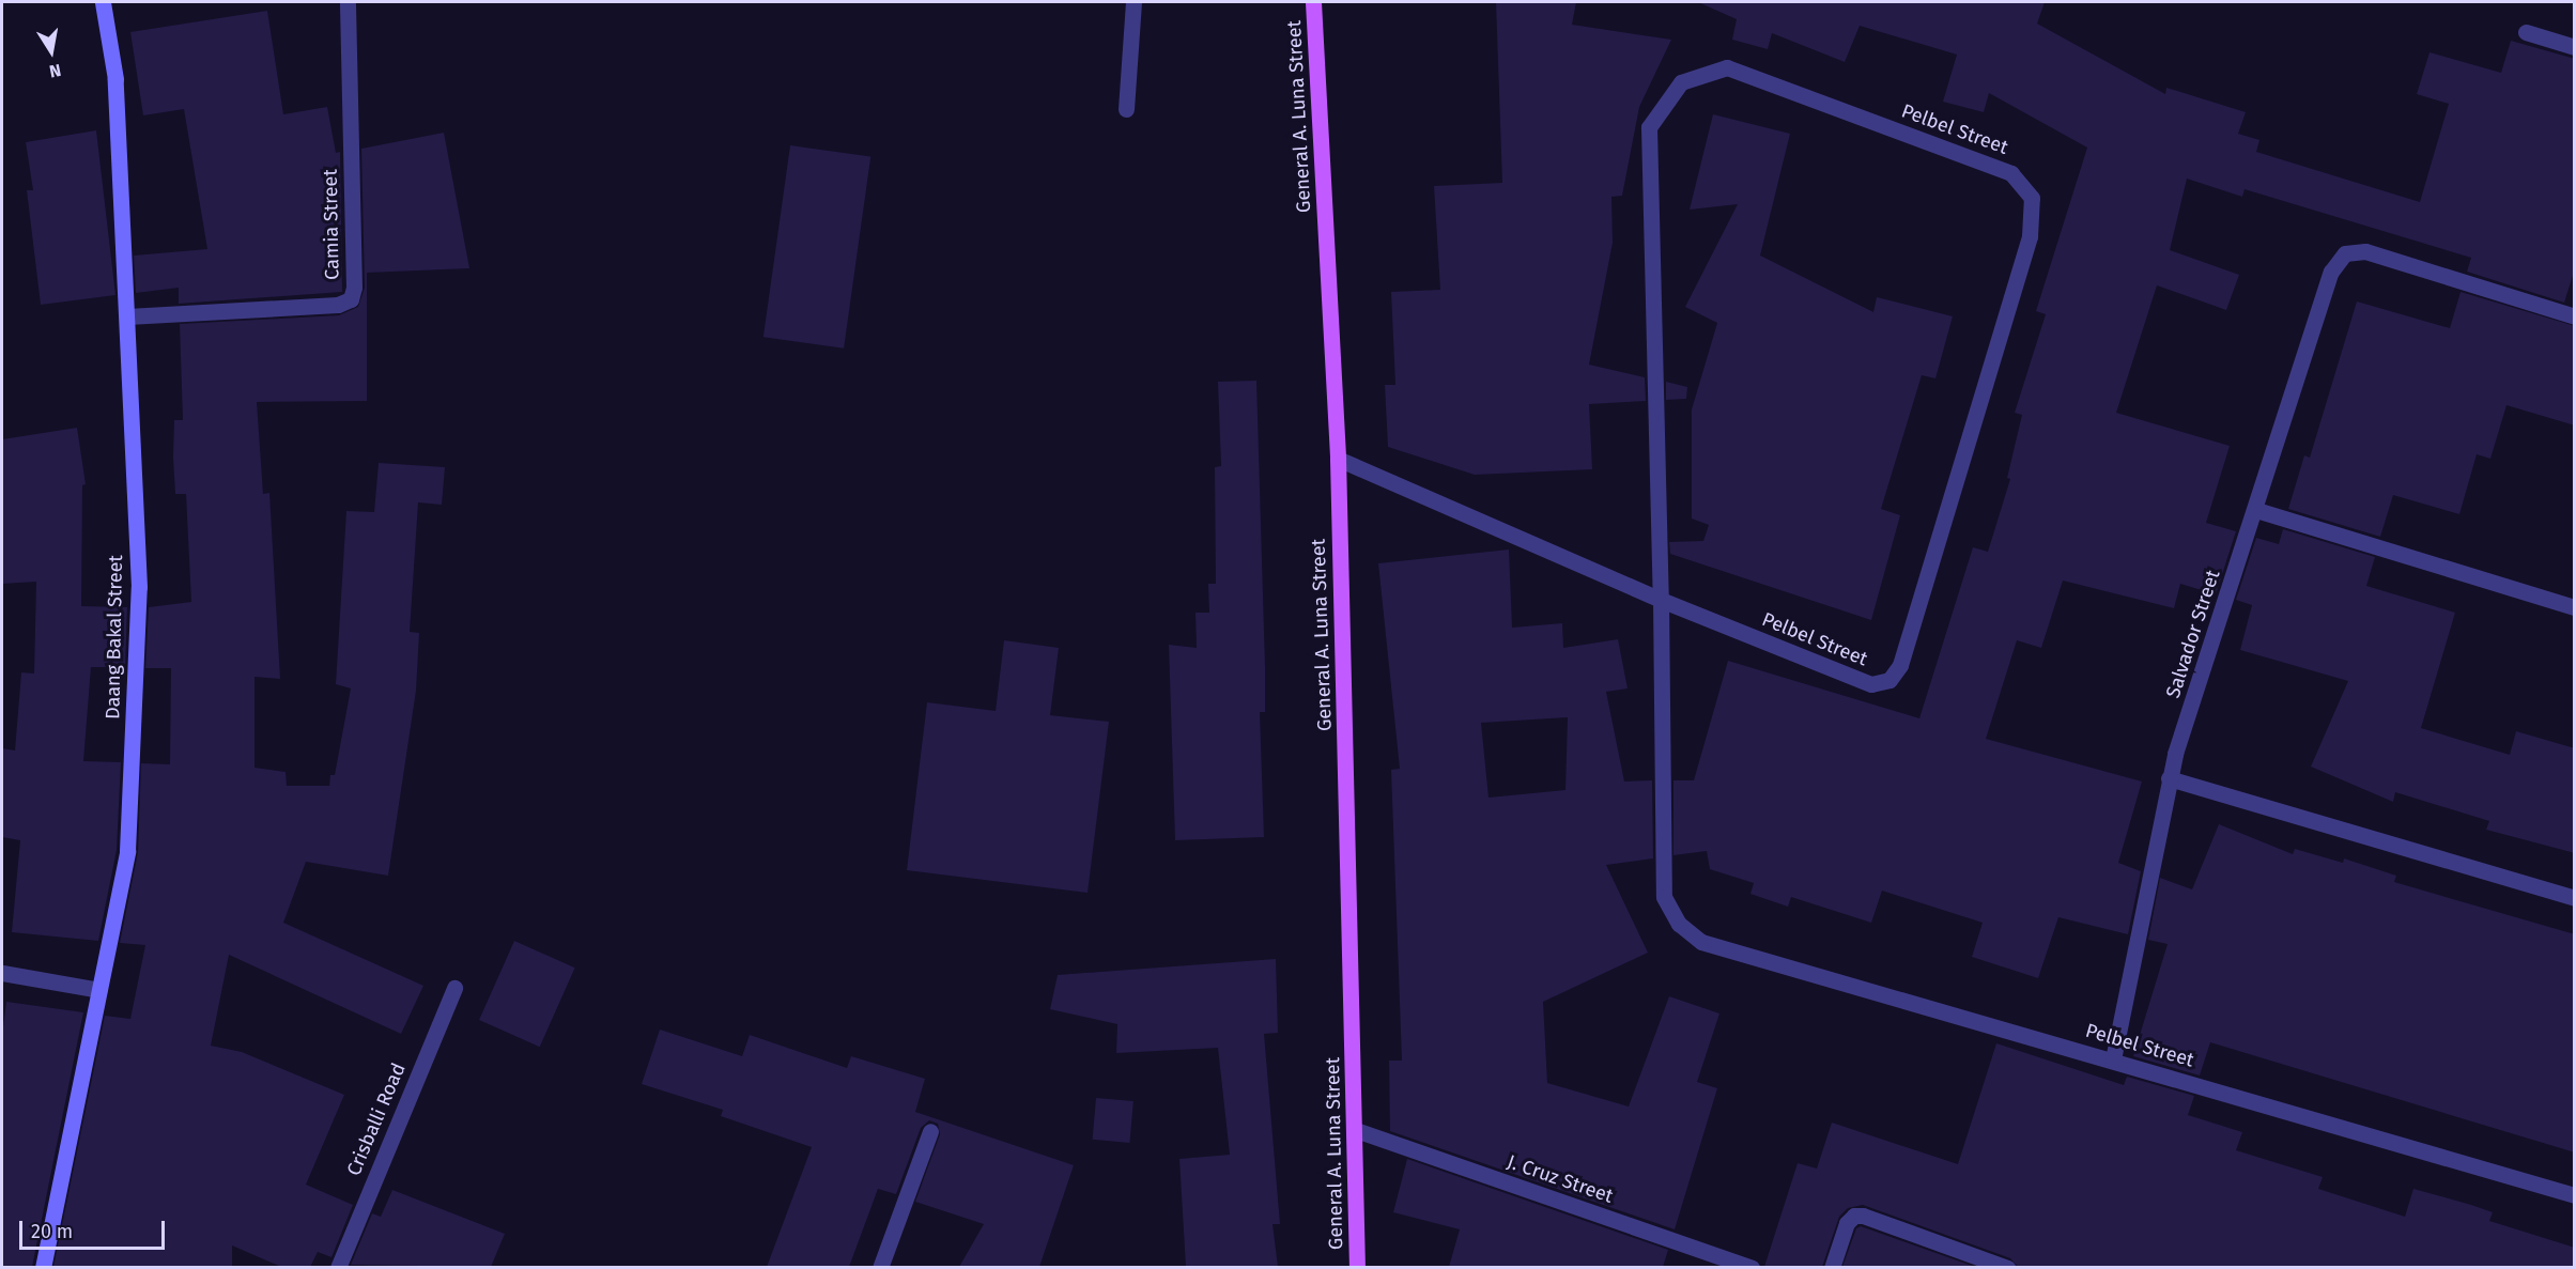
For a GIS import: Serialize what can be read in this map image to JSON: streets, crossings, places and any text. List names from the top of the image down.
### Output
{
  "streets": {
    "main road": ["General A. Luna Street"],
    "street": [
      "Pelbel Street",
      "Camia Street",
      "Salvador Street",
      "Daang Bakal Street",
      "Crisballi Road",
      "J. Cruz Street"
    ]
  },
  "crossings": [
    ["General A. Luna Street", "Pelbel Street"],
    ["General A. Luna Street", "J. Cruz Street"],
    ["Pelbel Street", "Salvador Street"],
    ["Camia Street", "Daang Bakal Street"]
  ],
  "scale_bar": "20 m",
  "north": "bottom"
}
